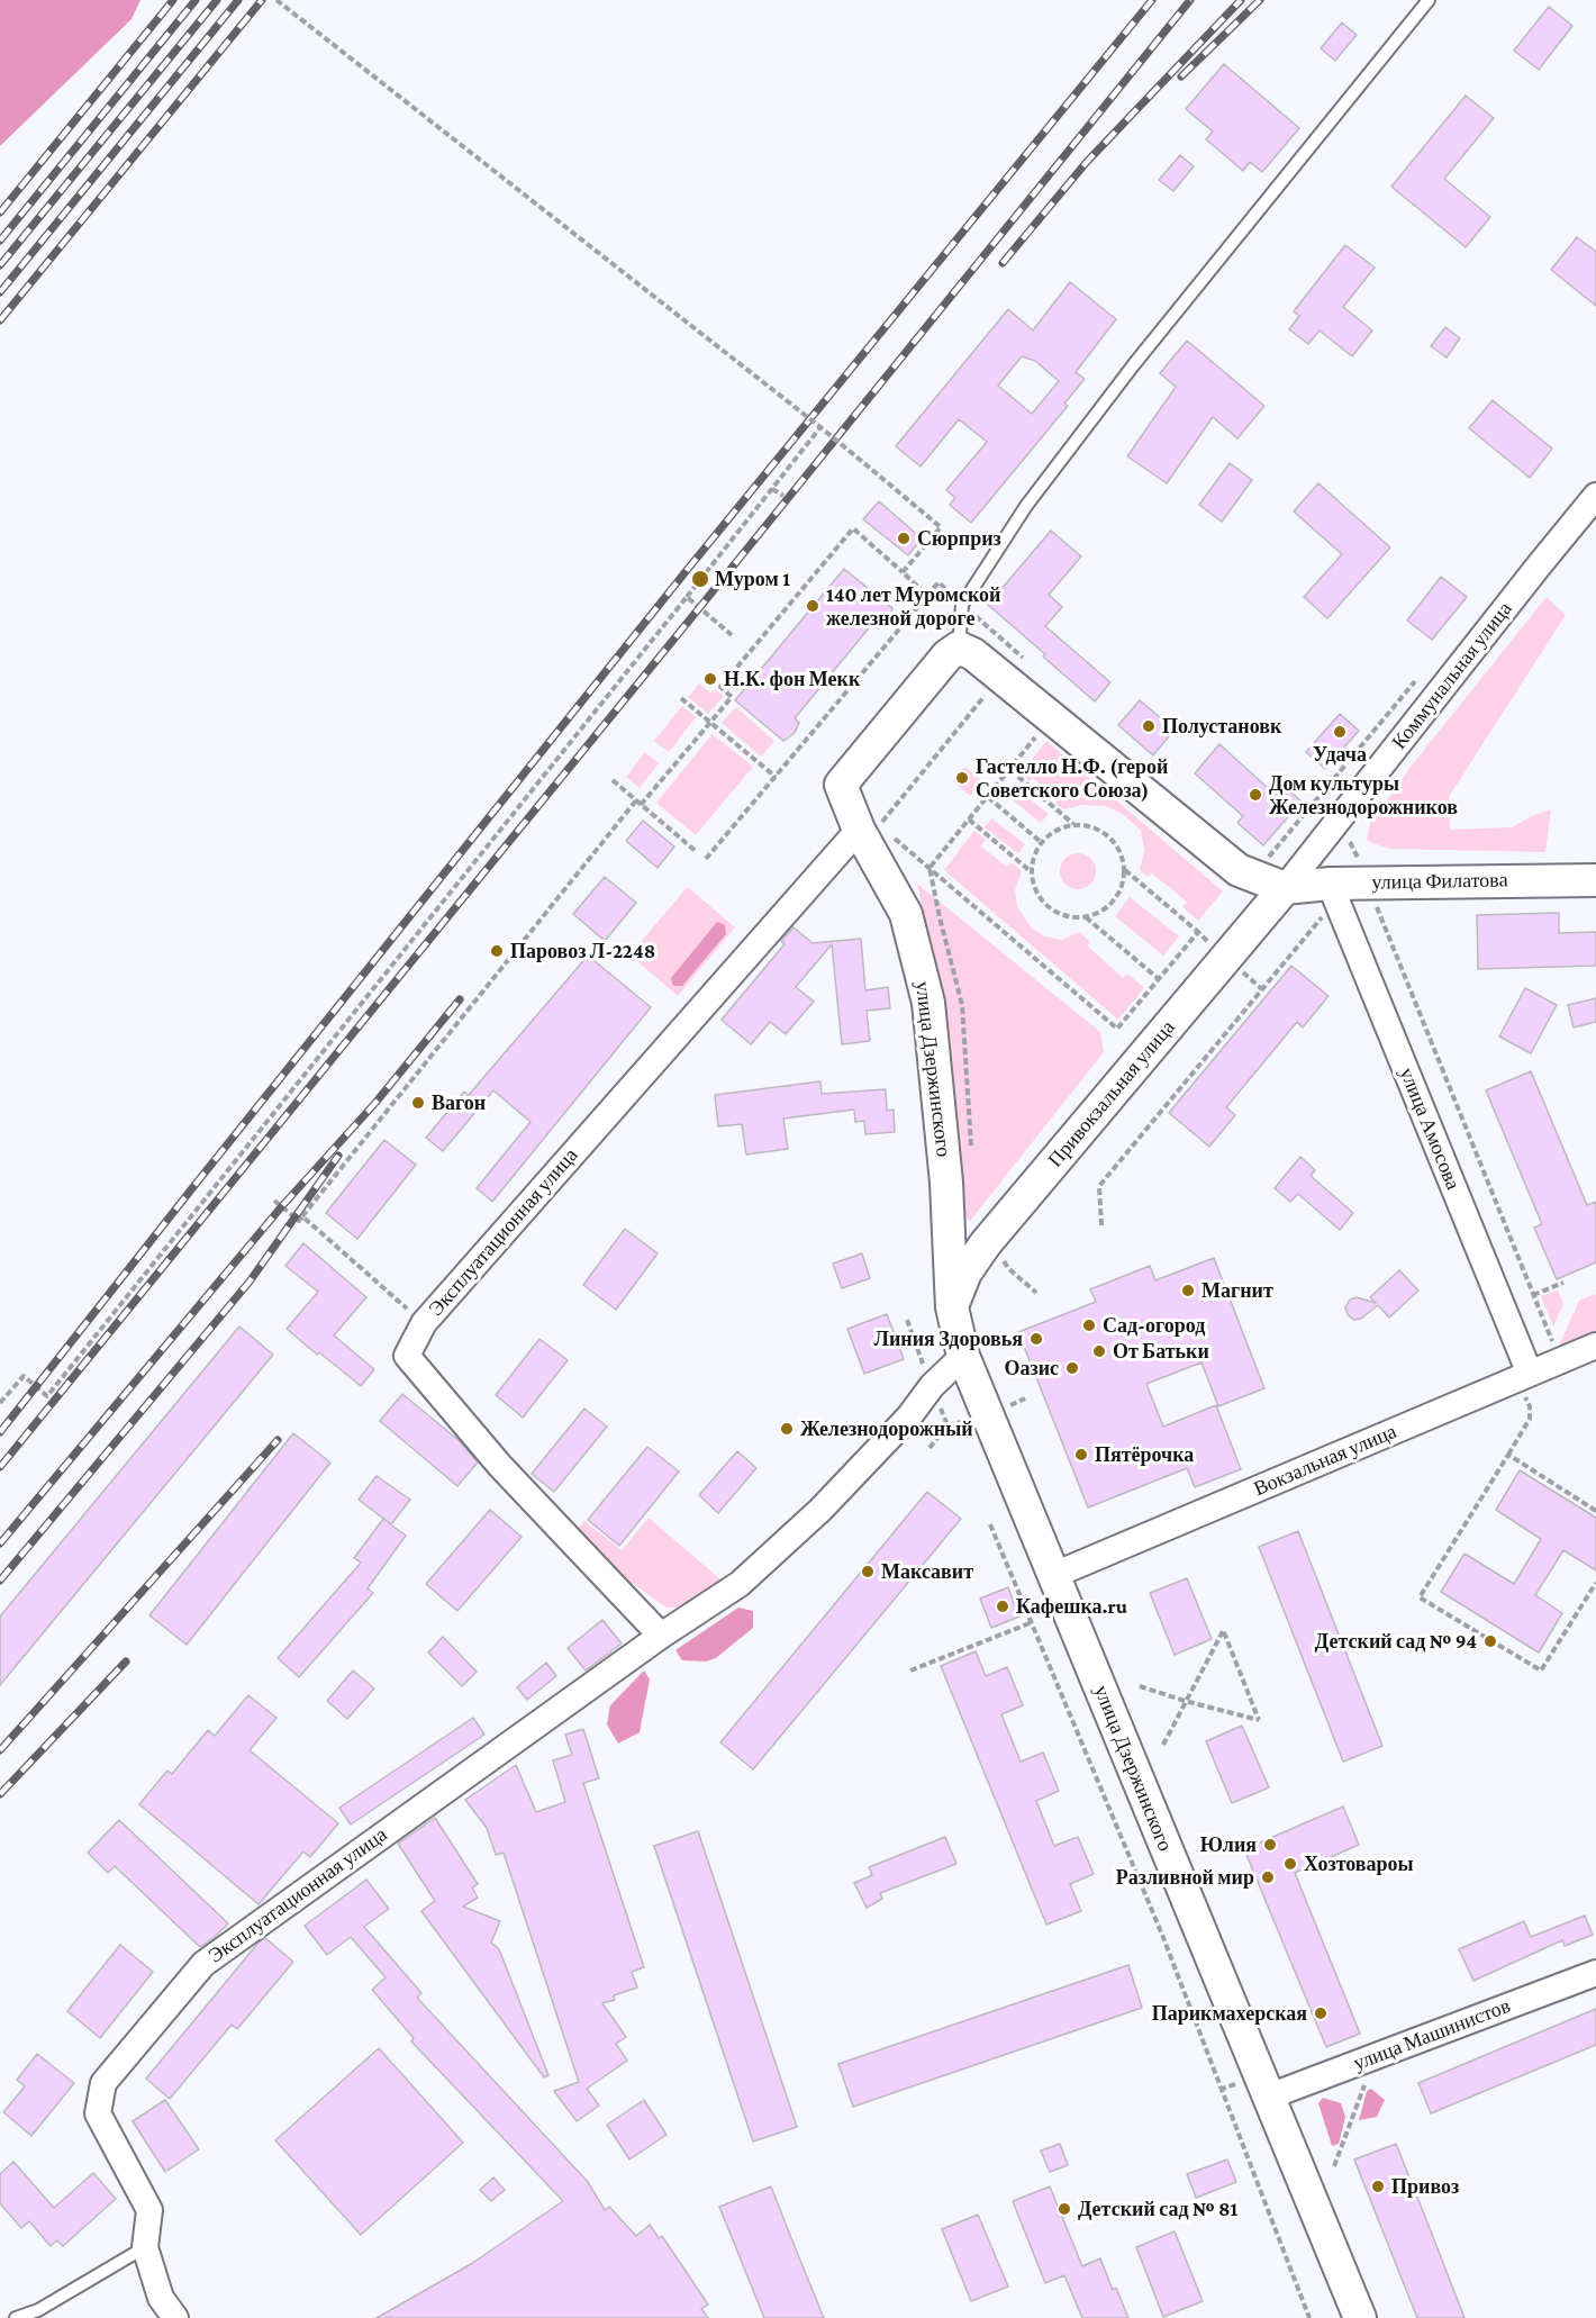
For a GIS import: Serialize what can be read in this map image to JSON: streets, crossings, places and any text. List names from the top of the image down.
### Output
{
  "streets": {
    "street": [
      "Коммунальная улица",
      "улица Филатова",
      "улица Дзержинского",
      "Привокзальная улица",
      "улица Амосова",
      "Эксплуатационная улица",
      "Вокзальная улица",
      "улица Машинистов"
    ]
  },
  "crossings": [
    ["Коммунальная улица", "улица Филатова"],
    ["Коммунальная улица", "Привокзальная улица"],
    ["улица Филатова", "Привокзальная улица"],
    ["улица Филатова", "улица Амосова"],
    ["улица Дзержинского", "Привокзальная улица"],
    ["улица Дзержинского", "Эксплуатационная улица"],
    ["улица Дзержинского", "Вокзальная улица"],
    ["улица Дзержинского", "улица Машинистов"],
    ["улица Амосова", "Вокзальная улица"]
  ],
  "places": [
    "Сюрприз",
    "Муром 1",
    "140 лет Муромской железной дороге",
    "Н.К. фон Мекк",
    "Полустановк",
    "Удача",
    "Гастелло Н.Ф. (герой Советского Союза)",
    "Дом культуры Железнодорожников",
    "Паровоз Л-2248",
    "Вагон",
    "Магнит",
    "Сад-огород",
    "Линия Здоровья",
    "От Батьки",
    "Оазис",
    "Железнодорожный",
    "Пятёрочка",
    "Максавит",
    "Кафешка.ru",
    "Детский сад № 94",
    "Юлия",
    "Хозтовароы",
    "Разливной мир",
    "Парикмахерская",
    "Привоз",
    "Детский сад № 81"
  ]
}
